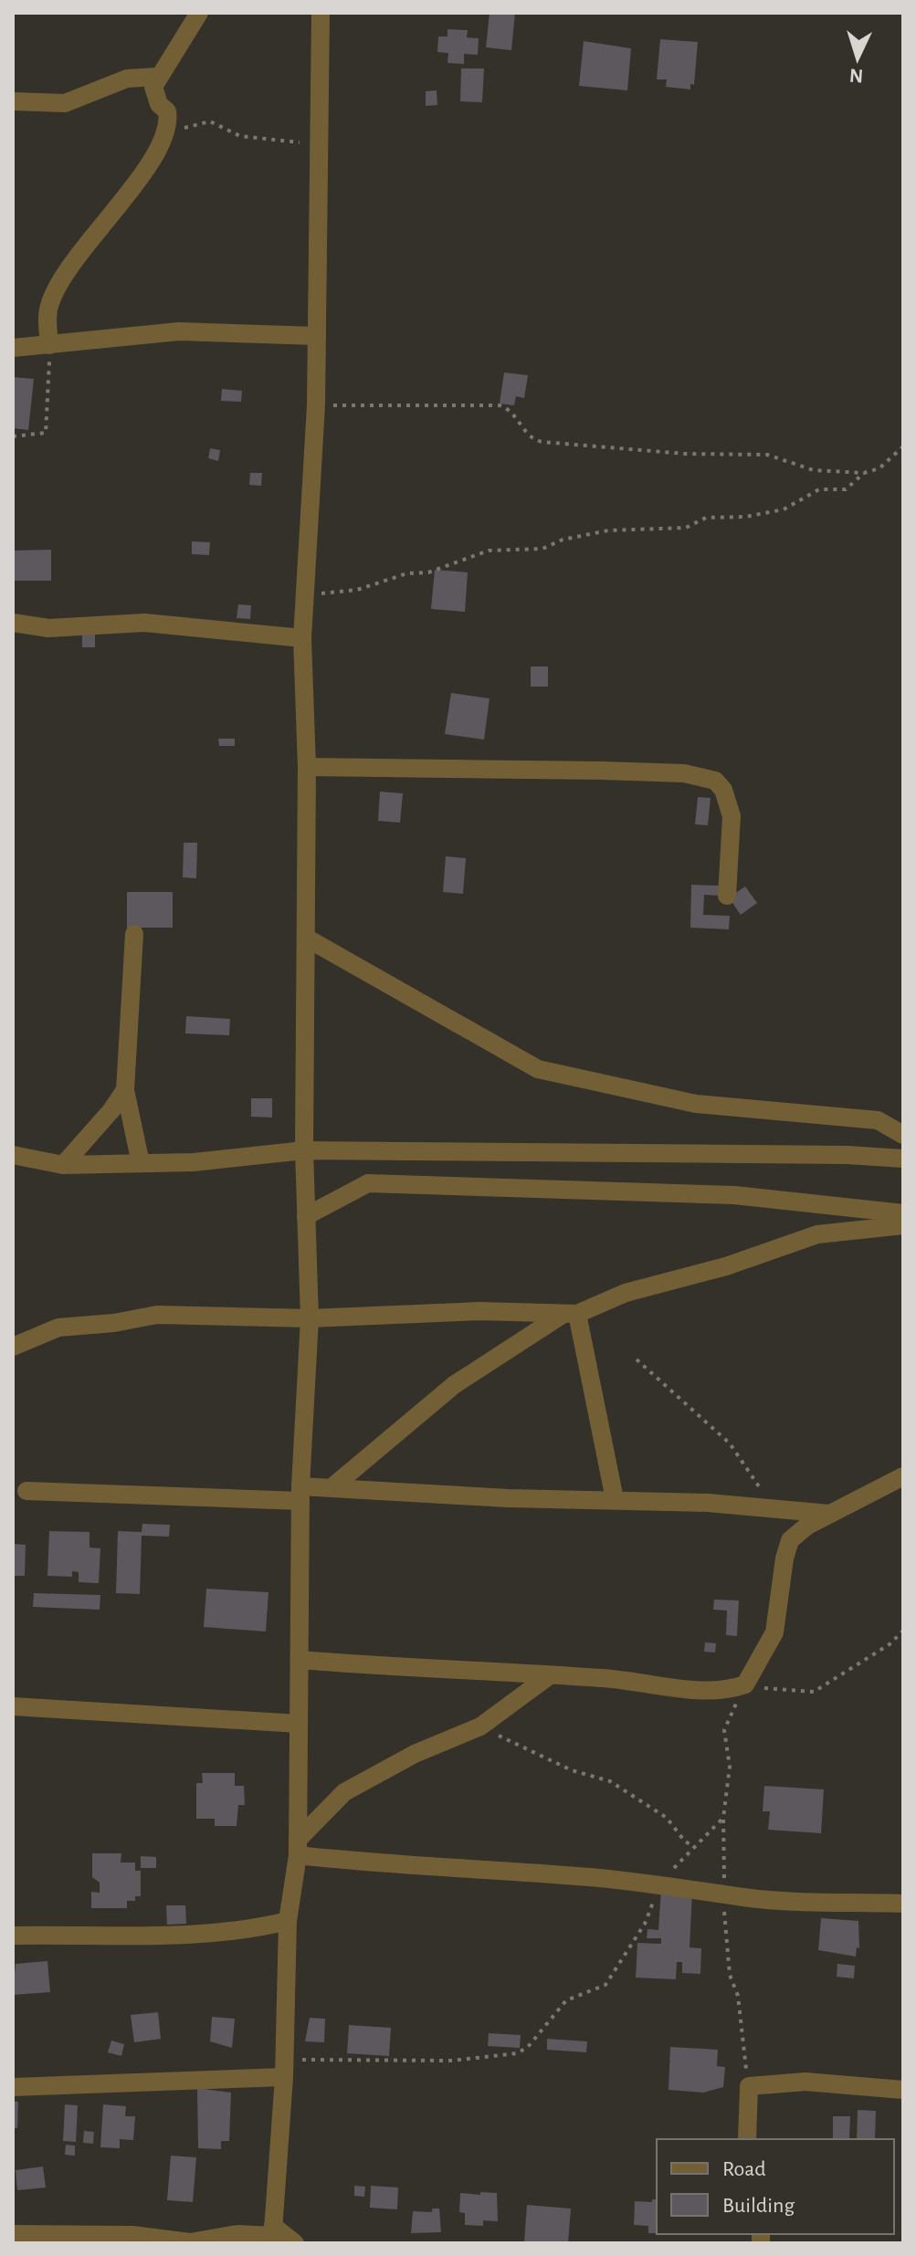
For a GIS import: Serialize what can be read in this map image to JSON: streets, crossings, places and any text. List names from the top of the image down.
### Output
{
  "legend": ["Road", "Building"],
  "north": "bottom"
}
